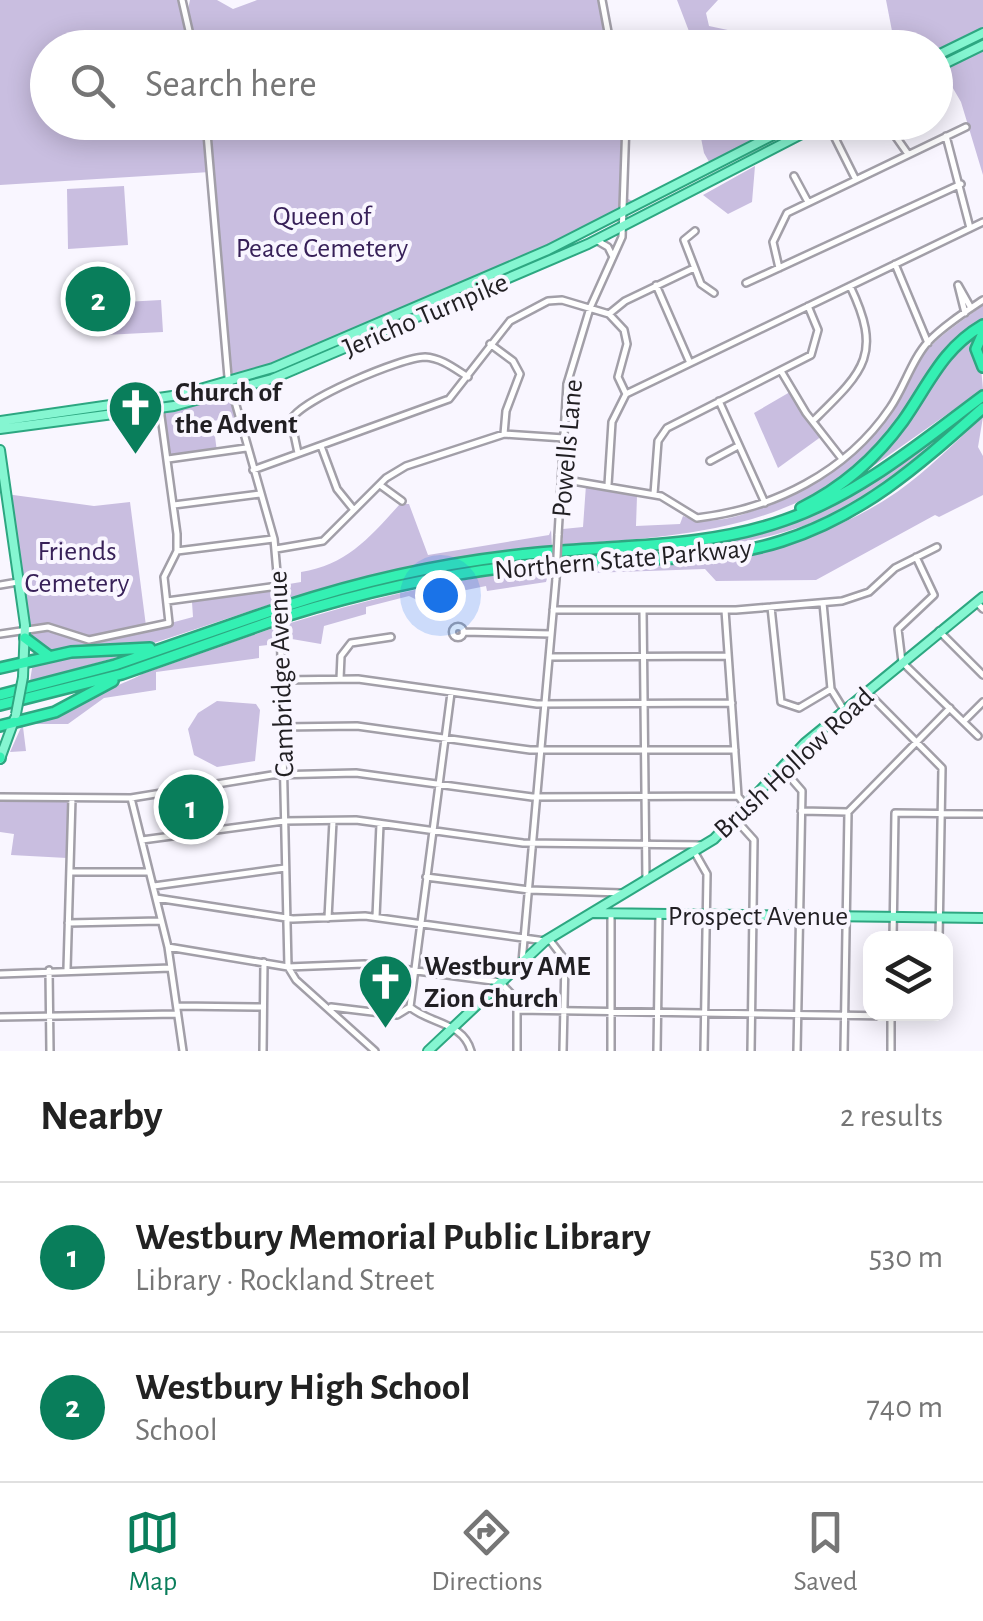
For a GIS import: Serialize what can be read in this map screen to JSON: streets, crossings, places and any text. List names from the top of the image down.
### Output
{
  "streets": {
    "highway": ["Northern State Parkway"],
    "main road": ["Jericho Turnpike", "Brush Hollow Road", "Prospect Avenue"],
    "street": ["Powells Lane", "Cambridge Avenue"]
  },
  "crossings": [
    ["Jericho Turnpike", "Powells Lane"],
    ["Jericho Turnpike", "Cambridge Avenue"],
    ["Powells Lane", "Brush Hollow Road"],
    ["Brush Hollow Road", "Prospect Avenue"]
  ],
  "parks": ["Queen of Peace Cemetery", "Friends Cemetery"],
  "places": {
    "church": ["Church of the Advent", "Westbury AME Zion Church"]
  },
  "page": {
    "search": "Search here",
    "pins": ["2", "1"],
    "heading": ["Nearby", "2 results"],
    "list": [
      {
        "mark": "1",
        "name": "Westbury Memorial Public Library",
        "note": "Library · Rockland Street",
        "value": "530 m"
      },
      {
        "mark": "2",
        "name": "Westbury High School",
        "note": "School",
        "value": "740 m"
      }
    ],
    "nav": ["Map", "Directions", "Saved"]
  }
}
